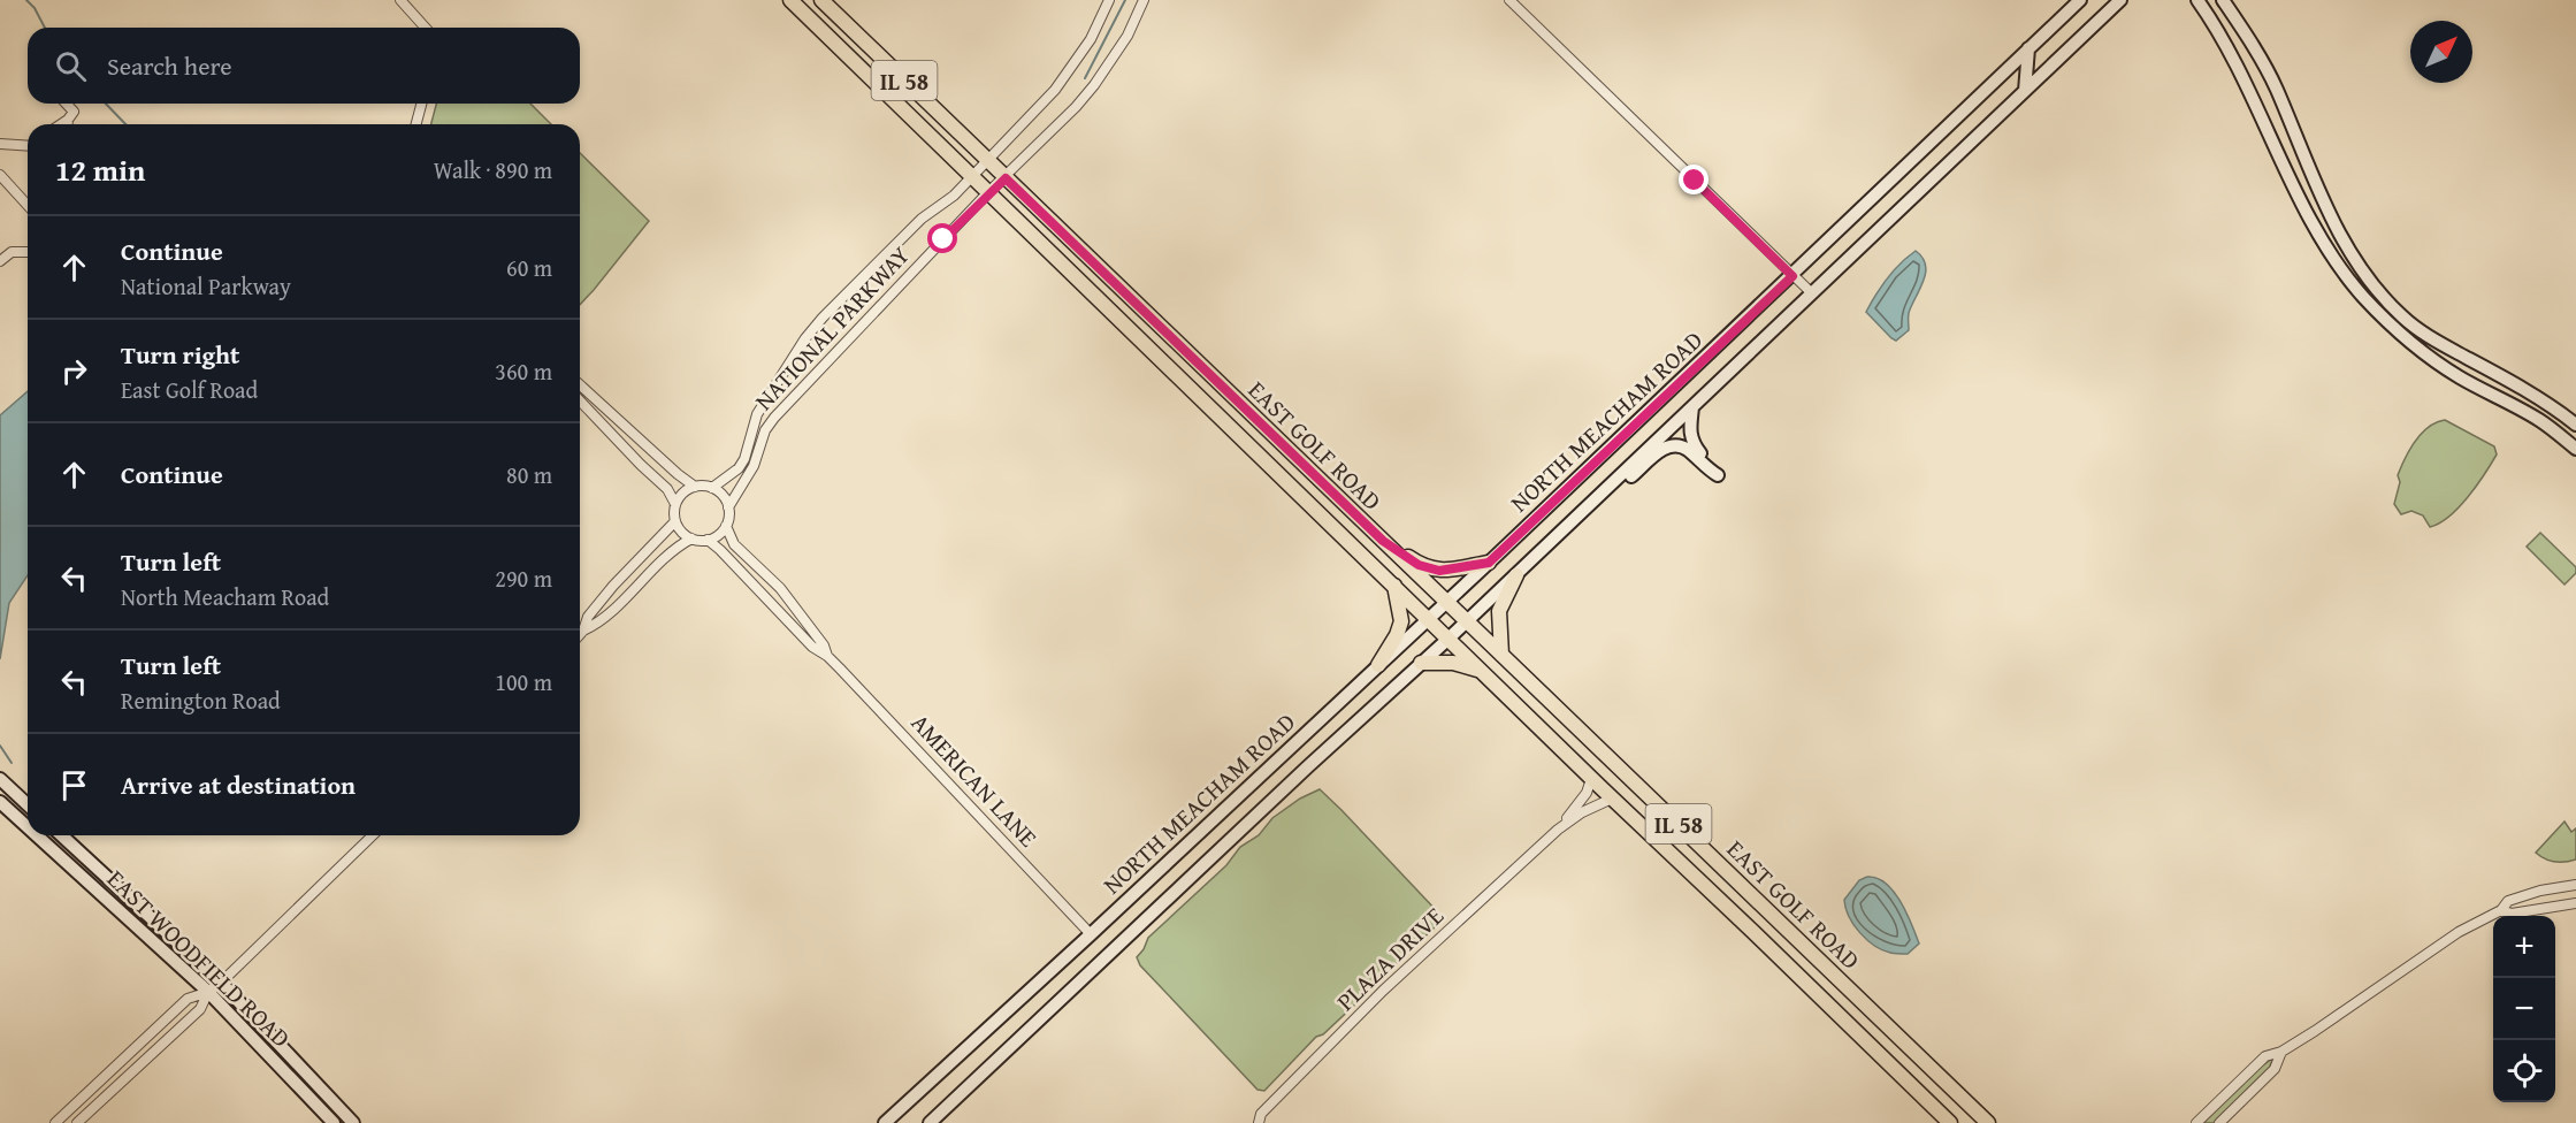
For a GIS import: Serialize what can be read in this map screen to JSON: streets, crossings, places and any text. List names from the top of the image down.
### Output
{
  "streets": {
    "main road": [
      "IL 58",
      "NORTH MEACHAM ROAD",
      "EAST GOLF ROAD",
      "EAST WOODFIELD ROAD"
    ],
    "street": ["NATIONAL PARKWAY", "AMERICAN LANE", "PLAZA DRIVE"]
  },
  "crossings": [
    ["NATIONAL PARKWAY", "EAST GOLF ROAD"],
    ["NATIONAL PARKWAY", "AMERICAN LANE"],
    ["NORTH MEACHAM ROAD", "EAST GOLF ROAD"],
    ["NORTH MEACHAM ROAD", "AMERICAN LANE"],
    ["EAST GOLF ROAD", "PLAZA DRIVE"]
  ],
  "north": "top right",
  "page": {
    "search": "Search here",
    "heading": ["12 min", "Walk · 890 m"],
    "list": [
      ["Continue", "National Parkway", "60 m"],
      ["Turn right", "East Golf Road", "360 m"],
      ["Continue", "80 m"],
      ["Turn left", "North Meacham Road", "290 m"],
      ["Turn left", "Remington Road", "100 m"],
      "Arrive at destination"
    ],
    "map_buttons": ["+", "−"]
  }
}
